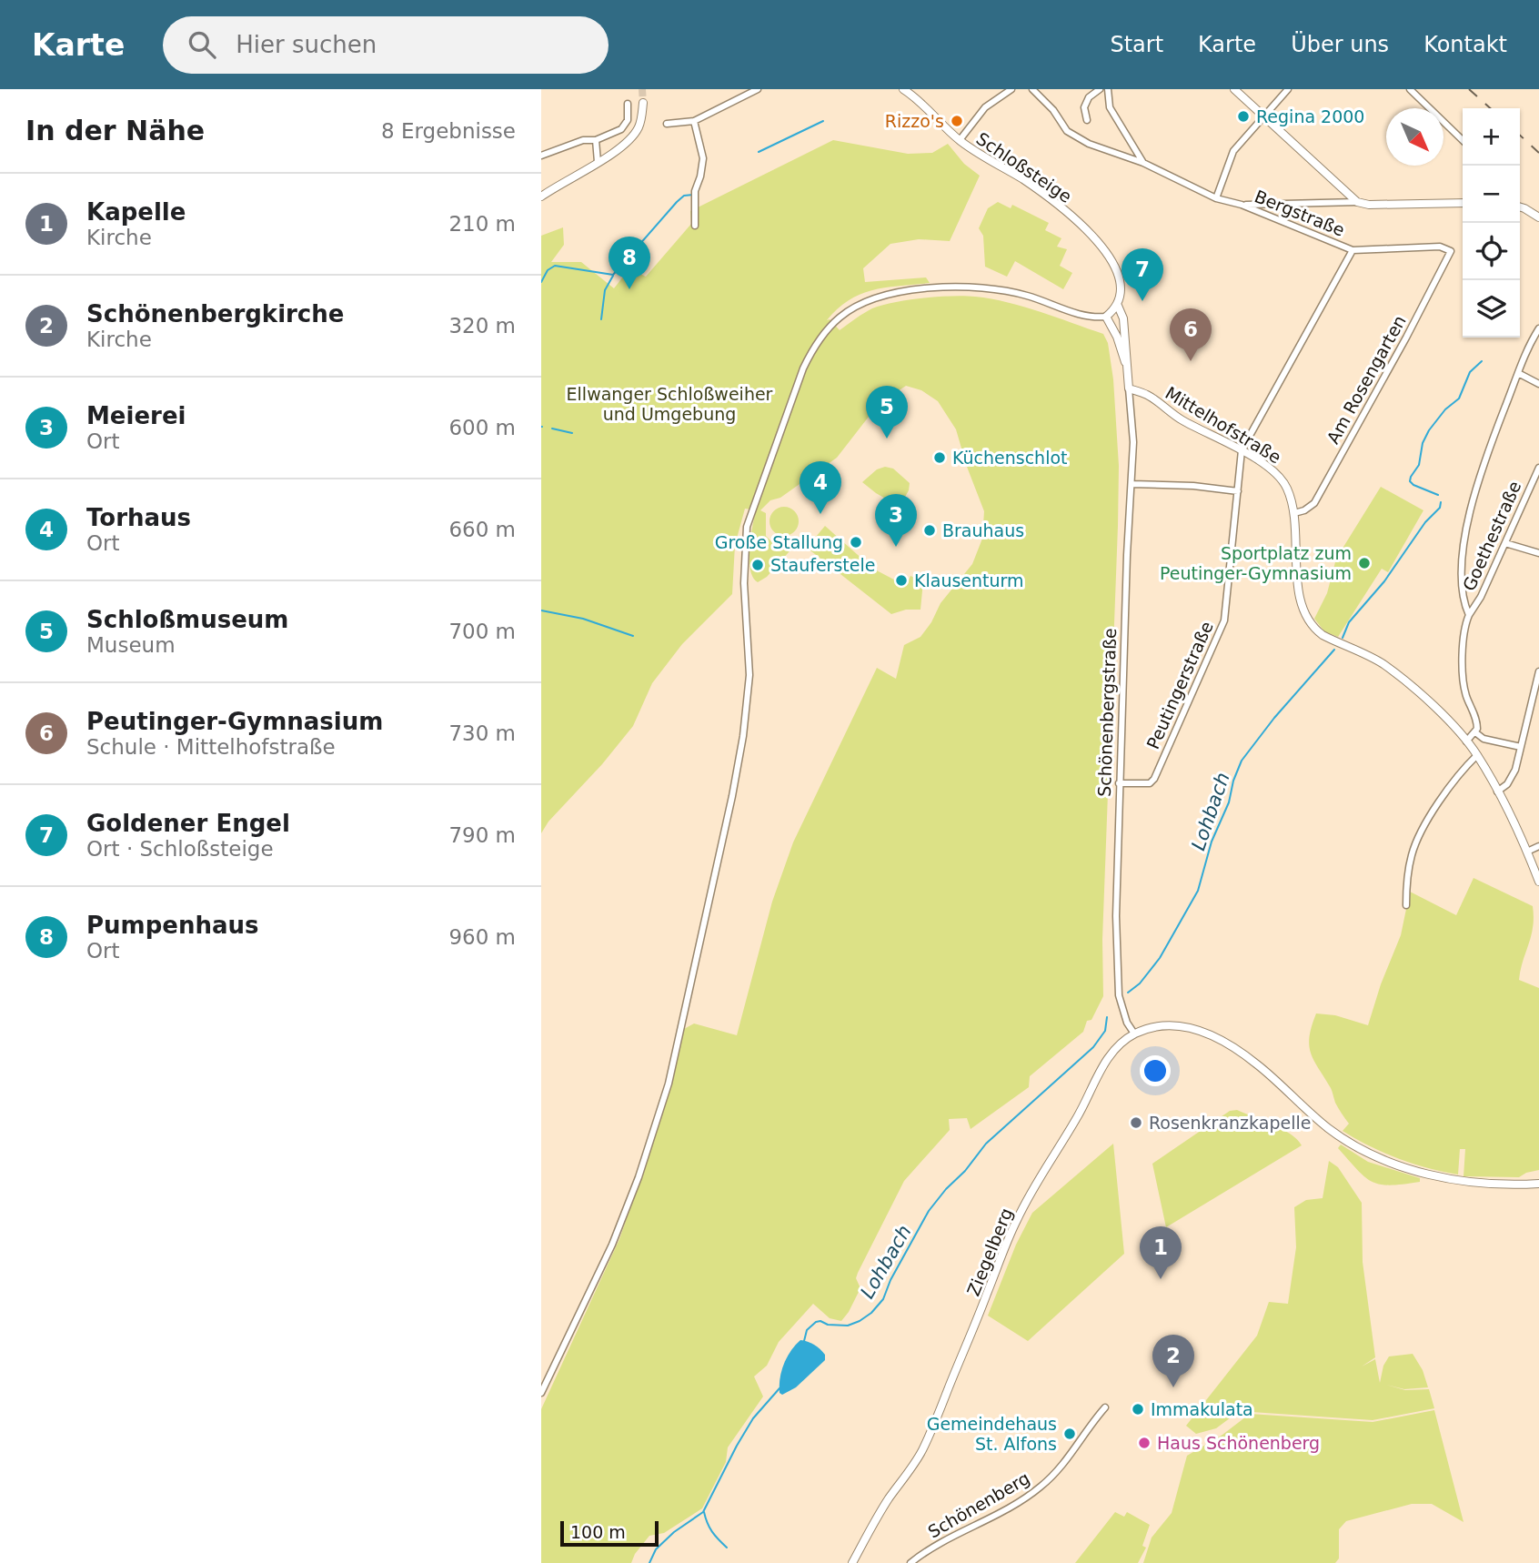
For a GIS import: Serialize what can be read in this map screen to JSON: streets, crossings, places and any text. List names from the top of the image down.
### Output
{
  "streets": {
    "street": [
      "Schloßsteige",
      "Bergstraße",
      "Am Rosengarten",
      "Mittelhofstraße",
      "Goethestraße",
      "Peutingerstraße",
      "Schönenbergstraße",
      "Ziegelberg",
      "Schönenberg"
    ]
  },
  "crossings": [
    ["Bergstraße", "Am Rosengarten"],
    ["Bergstraße", "Peutingerstraße"],
    ["Am Rosengarten", "Mittelhofstraße"],
    ["Mittelhofstraße", "Peutingerstraße"],
    ["Mittelhofstraße", "Schönenbergstraße"],
    ["Peutingerstraße", "Schönenbergstraße"],
    ["Schönenbergstraße", "Ziegelberg"]
  ],
  "water": ["Lohbach"],
  "parks": ["Ellwanger Schloßweiher und Umgebung"],
  "places": [
    "Regina 2000",
    "Rizzo's",
    "Küchenschlot",
    "Brauhaus",
    "Große Stallung",
    "Sportplatz zum Peutinger-Gymnasium",
    "Stauferstele",
    "Klausenturm",
    "Rosenkranzkapelle",
    "Immakulata",
    "Gemeindehaus St. Alfons",
    "Haus Schönenberg"
  ],
  "scale_bar": "100 m",
  "north": "bottom right",
  "page": {
    "header": "Karte",
    "search": "Hier suchen",
    "nav": [
      "Start",
      "Karte",
      "Über uns",
      "Kontakt"
    ],
    "heading": ["In der Nähe", "8 Ergebnisse"],
    "map_buttons": ["+", "−"],
    "list": [
      {
        "mark": "1",
        "name": "Kapelle",
        "note": "Kirche",
        "value": "210 m"
      },
      {
        "mark": "2",
        "name": "Schönenbergkirche",
        "note": "Kirche",
        "value": "320 m"
      },
      {
        "mark": "3",
        "name": "Meierei",
        "note": "Ort",
        "value": "600 m"
      },
      {
        "mark": "4",
        "name": "Torhaus",
        "note": "Ort",
        "value": "660 m"
      },
      {
        "mark": "5",
        "name": "Schloßmuseum",
        "note": "Museum",
        "value": "700 m"
      },
      {
        "mark": "6",
        "name": "Peutinger-Gymnasium",
        "note": "Schule · Mittelhofstraße",
        "value": "730 m"
      },
      {
        "mark": "7",
        "name": "Goldener Engel",
        "note": "Ort · Schloßsteige",
        "value": "790 m"
      },
      {
        "mark": "8",
        "name": "Pumpenhaus",
        "note": "Ort",
        "value": "960 m"
      }
    ],
    "pins": [
      "8",
      "7",
      "6",
      "5",
      "4",
      "3",
      "1",
      "2"
    ],
    "scale": "100 m"
  }
}
